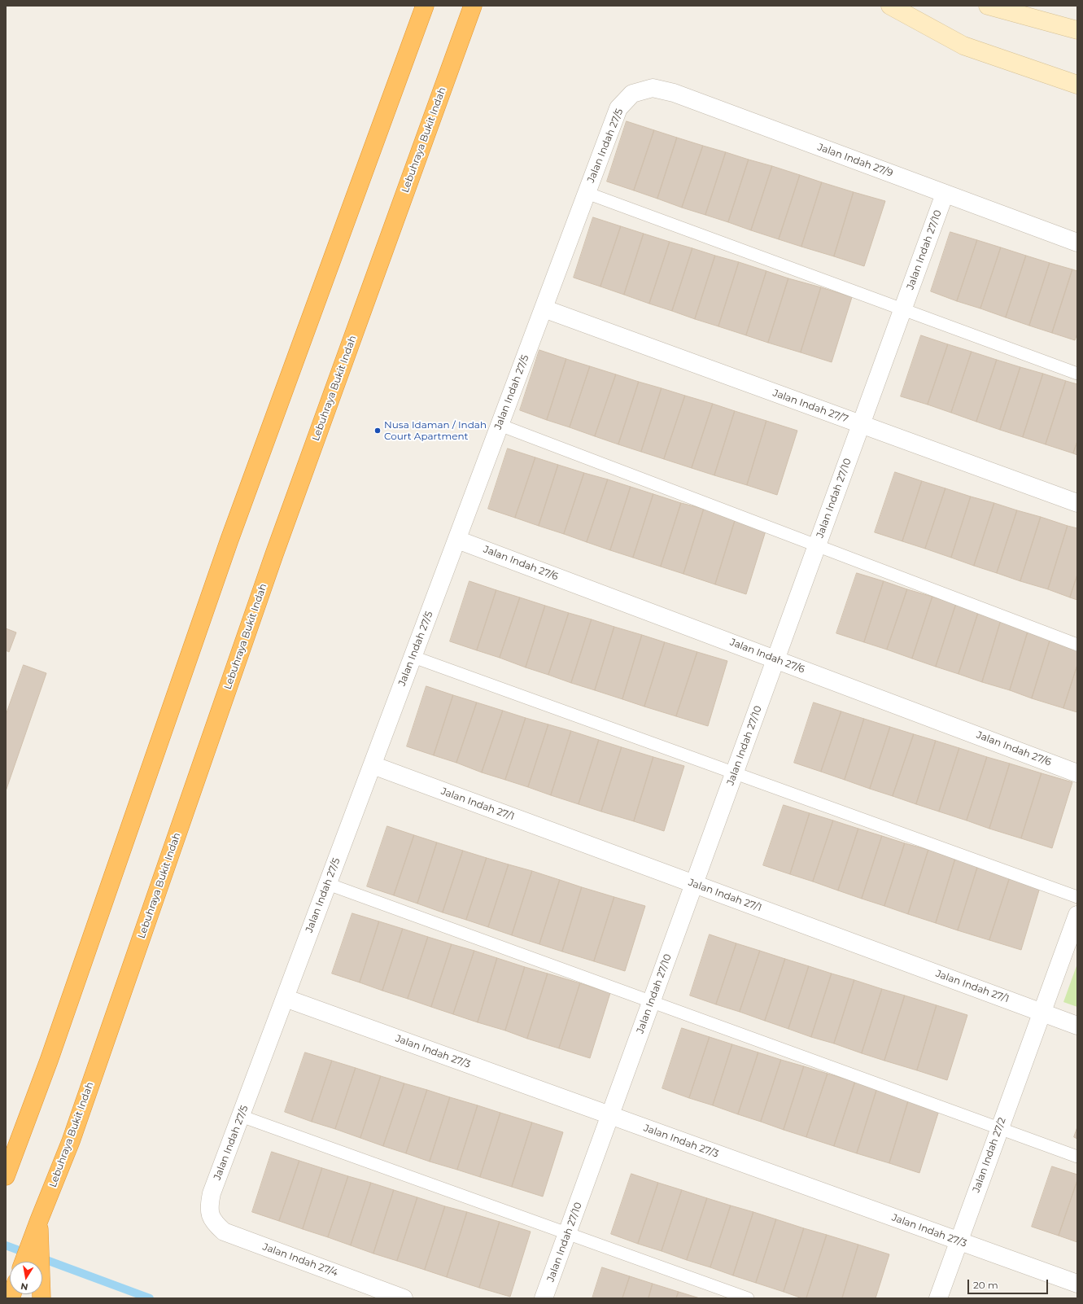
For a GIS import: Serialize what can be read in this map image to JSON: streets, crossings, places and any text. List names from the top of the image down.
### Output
{
  "streets": {
    "highway": ["Lebuhraya Bukit Indah"],
    "street": [
      "Jalan Indah 27/5",
      "Jalan Indah 27/9",
      "Jalan Indah 27/10",
      "Jalan Indah 27/7",
      "Jalan Indah 27/6",
      "Jalan Indah 27/1",
      "Jalan Indah 27/3",
      "Jalan Indah 27/2",
      "Jalan Indah 27/4"
    ]
  },
  "crossings": [
    ["Jalan Indah 27/5", "Jalan Indah 27/9"],
    ["Jalan Indah 27/5", "Jalan Indah 27/7"],
    ["Jalan Indah 27/5", "Jalan Indah 27/6"],
    ["Jalan Indah 27/5", "Jalan Indah 27/1"],
    ["Jalan Indah 27/5", "Jalan Indah 27/3"],
    ["Jalan Indah 27/5", "Jalan Indah 27/4"],
    ["Jalan Indah 27/9", "Jalan Indah 27/10"],
    ["Jalan Indah 27/10", "Jalan Indah 27/7"],
    ["Jalan Indah 27/10", "Jalan Indah 27/6"],
    ["Jalan Indah 27/10", "Jalan Indah 27/1"],
    ["Jalan Indah 27/10", "Jalan Indah 27/3"],
    ["Jalan Indah 27/1", "Jalan Indah 27/2"],
    ["Jalan Indah 27/3", "Jalan Indah 27/2"]
  ],
  "places": ["Nusa Idaman / Indah Court Apartment"],
  "scale_bar": "20 m",
  "north": "bottom"
}
